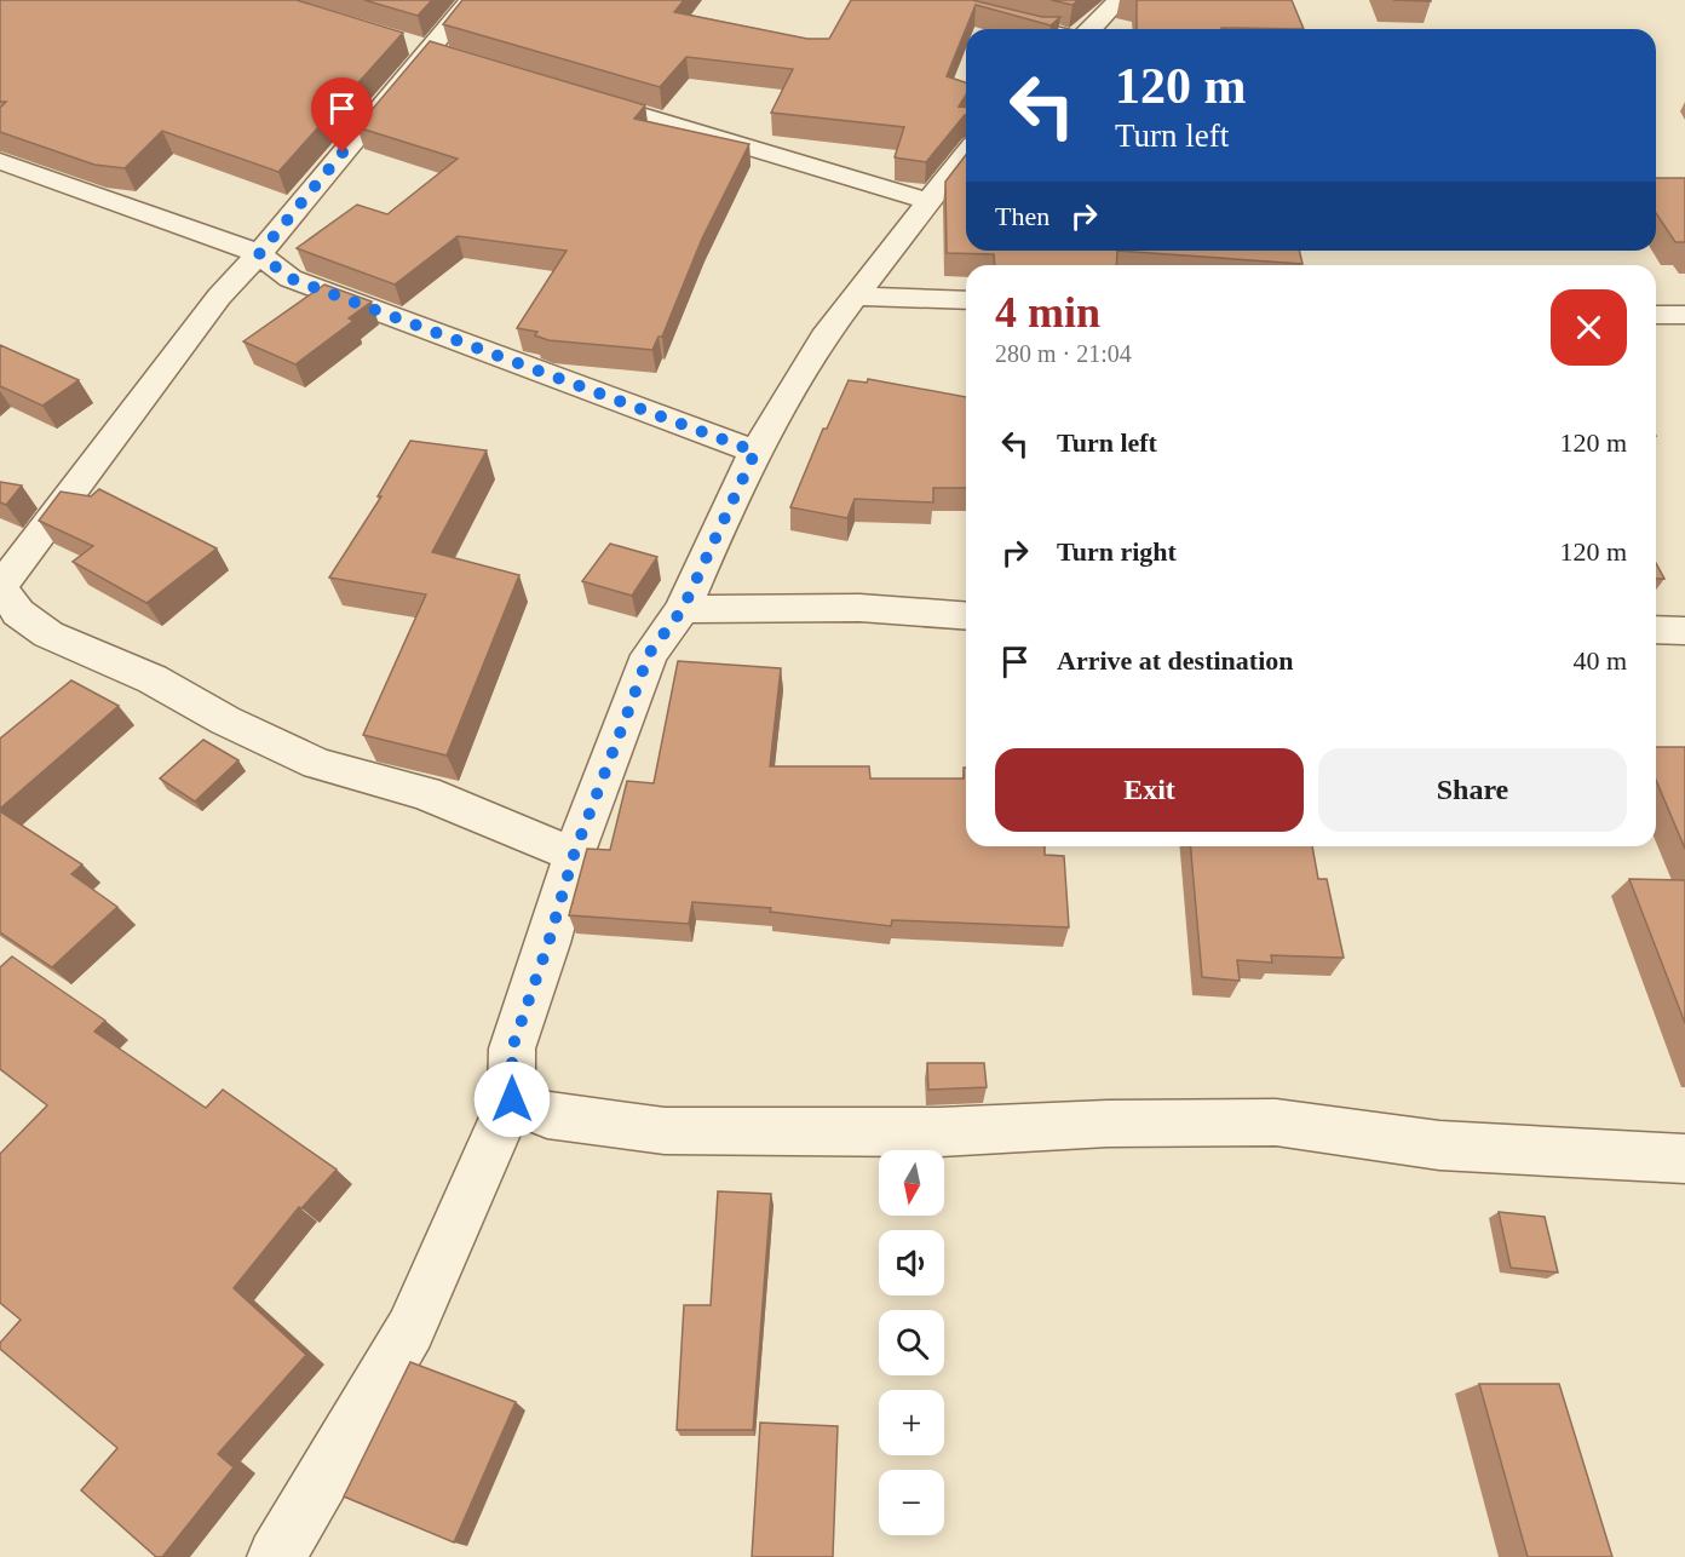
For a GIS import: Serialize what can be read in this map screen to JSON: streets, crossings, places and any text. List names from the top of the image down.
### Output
{
  "north": "bottom",
  "page": {
    "turn": ["120 m", "Turn left"],
    "then": "Then",
    "heading": ["4 min", "280 m · 21:04"],
    "list": [
      {
        "name": "Turn left",
        "value": "120 m"
      },
      {
        "name": "Turn right",
        "value": "120 m"
      },
      {
        "name": "Arrive at destination",
        "value": "40 m"
      }
    ],
    "buttons": ["Exit", "Share"],
    "map_buttons": ["+", "−"]
  }
}
